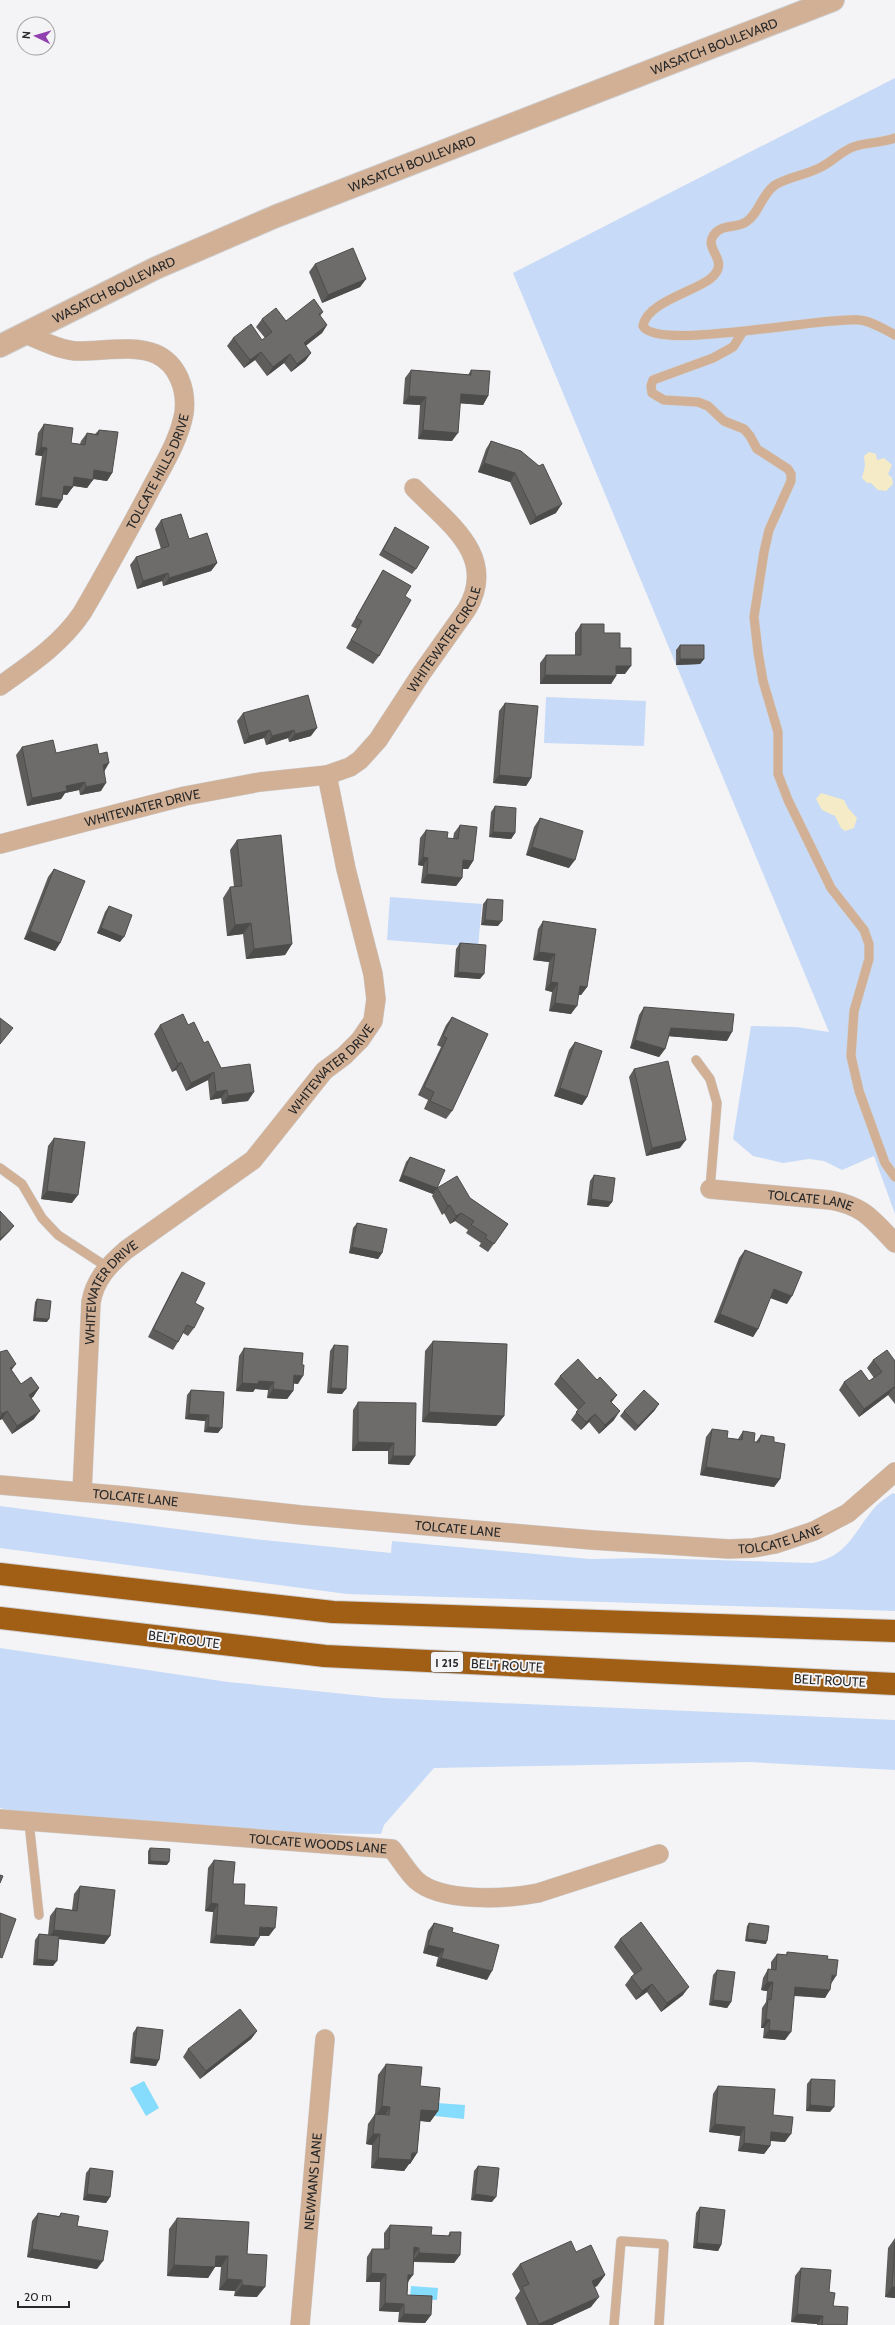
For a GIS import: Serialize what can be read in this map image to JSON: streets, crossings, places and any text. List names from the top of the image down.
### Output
{
  "streets": {
    "highway": ["BELT ROUTE", "I 215"],
    "street": [
      "WASATCH BOULEVARD",
      "TOLCATE HILLS DRIVE",
      "WHITEWATER CIRCLE",
      "WHITEWATER DRIVE",
      "TOLCATE LANE",
      "TOLCATE WOODS LANE",
      "NEWMANS LANE"
    ]
  },
  "crossings": [
    ["WASATCH BOULEVARD", "TOLCATE HILLS DRIVE"],
    ["WHITEWATER CIRCLE", "WHITEWATER DRIVE"],
    ["WHITEWATER DRIVE", "TOLCATE LANE"]
  ],
  "scale_bar": "20 m",
  "north": "left"
}
